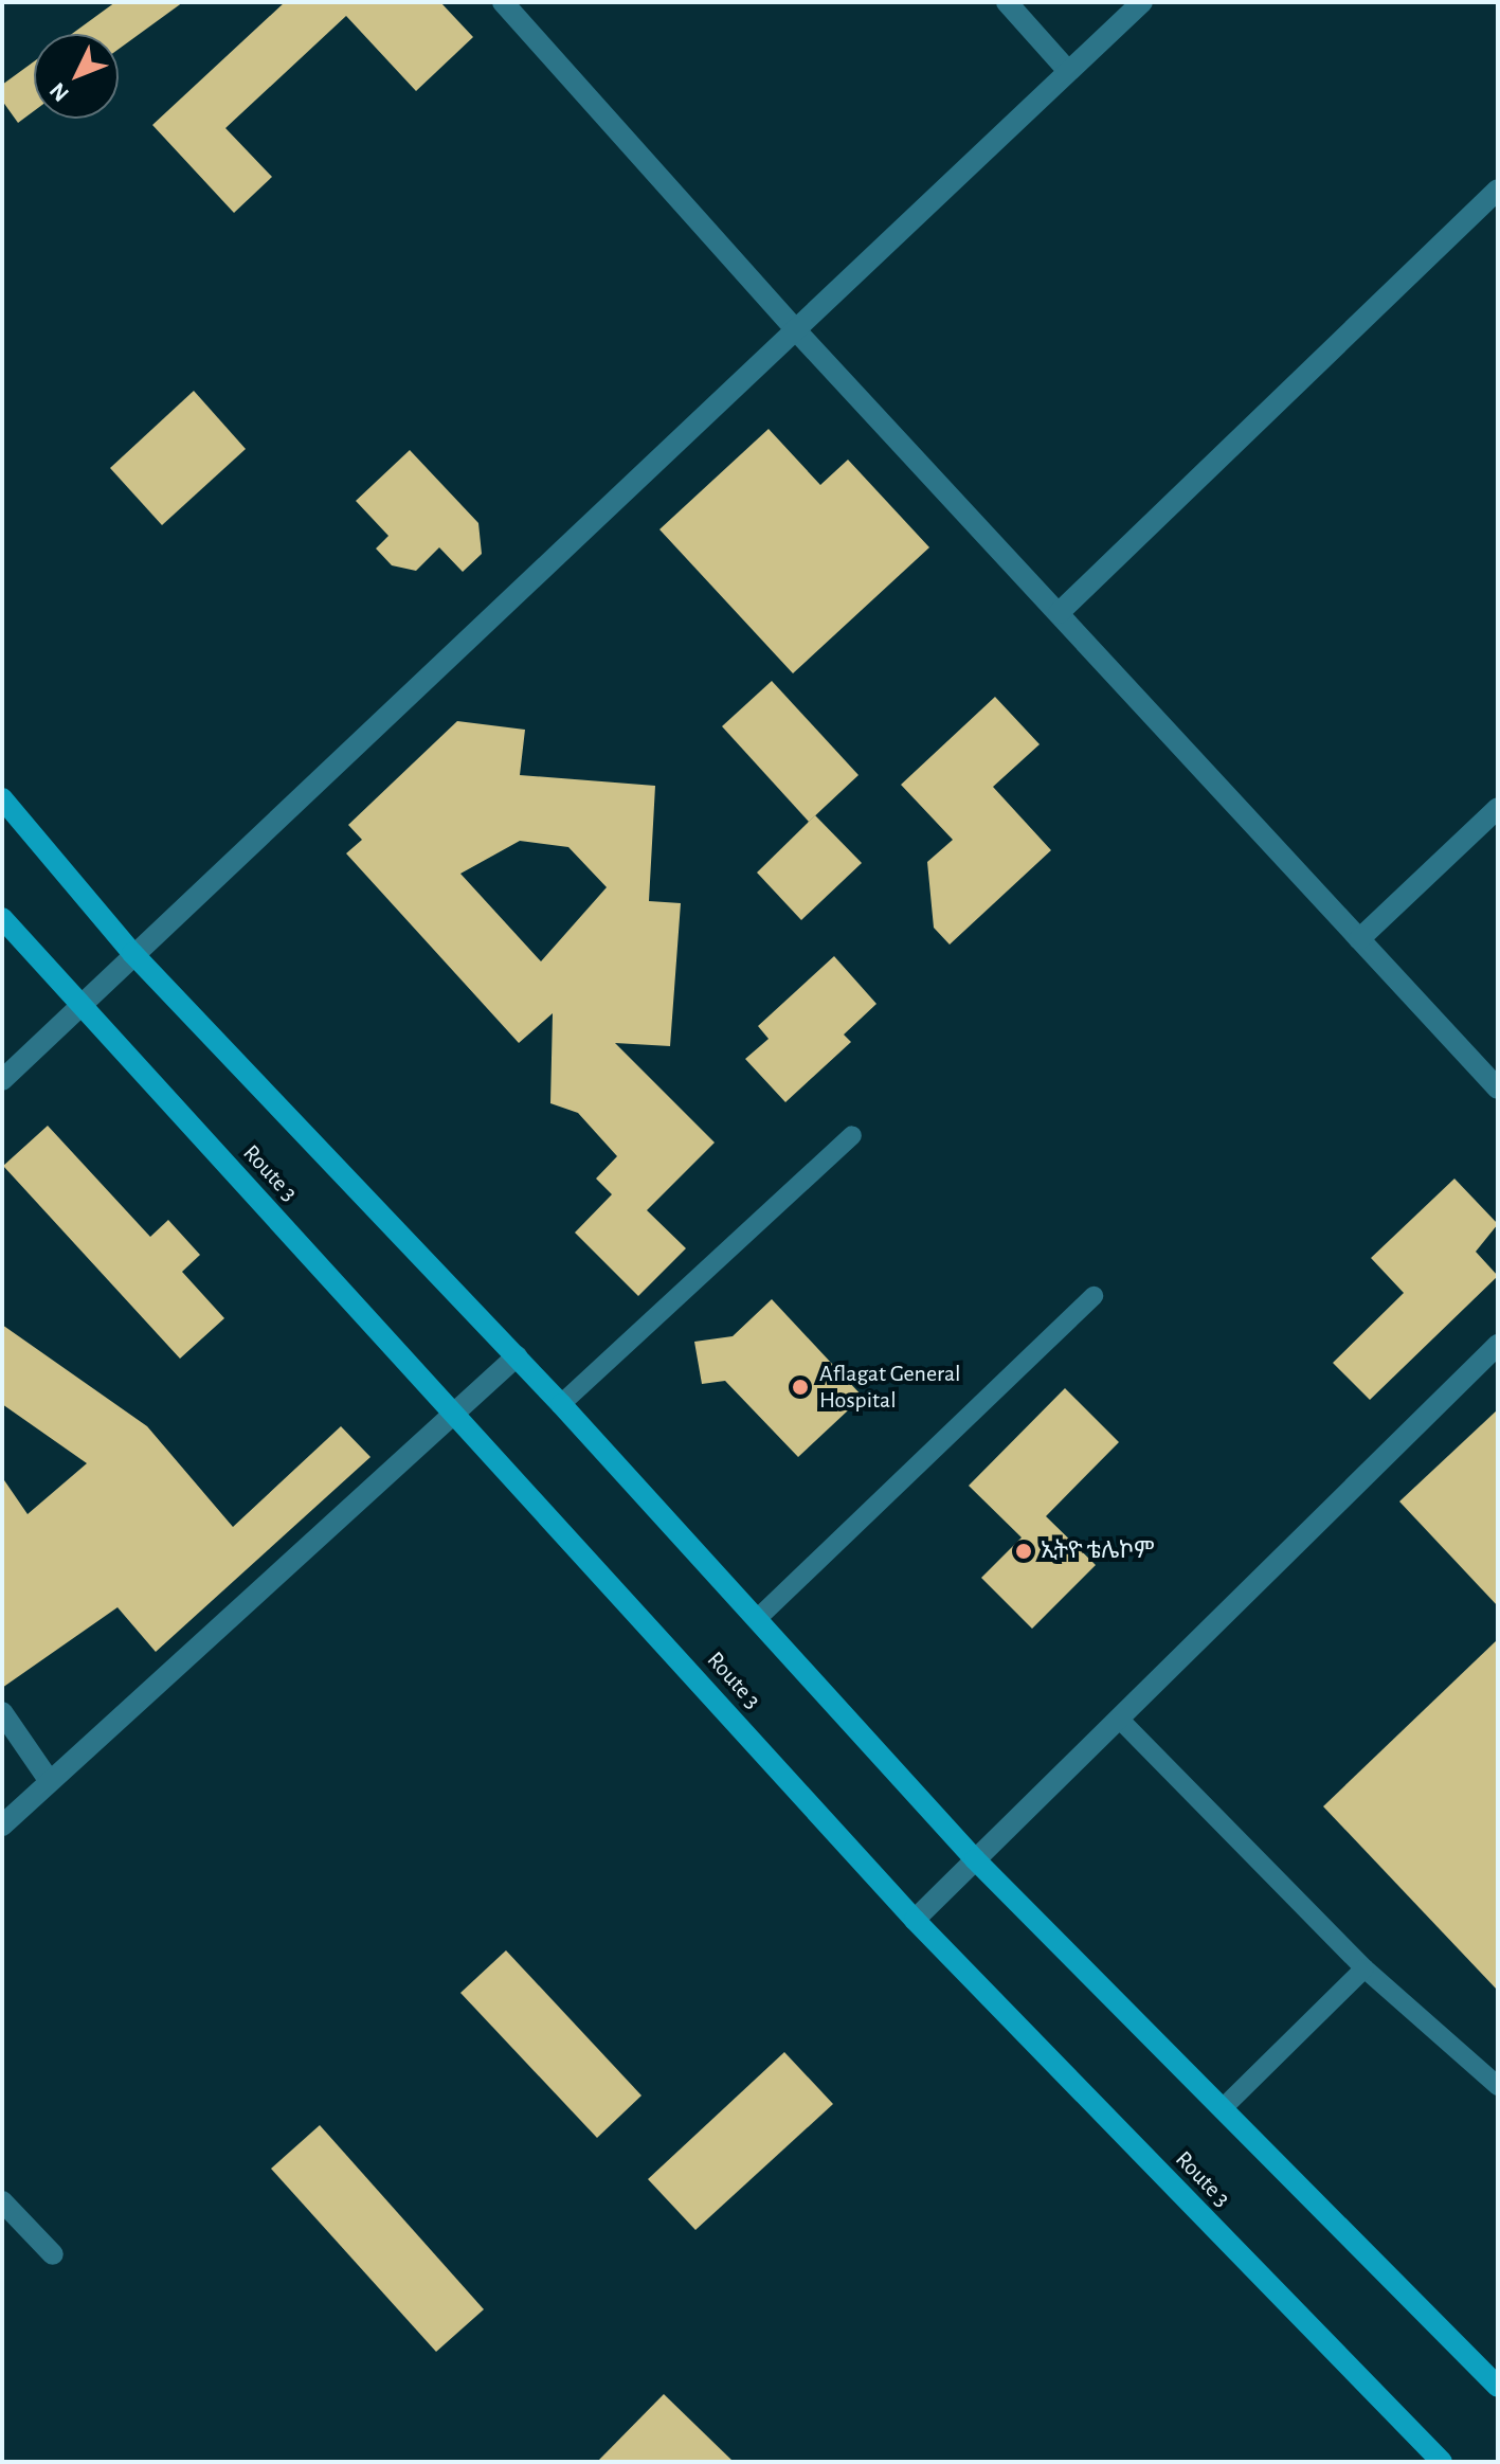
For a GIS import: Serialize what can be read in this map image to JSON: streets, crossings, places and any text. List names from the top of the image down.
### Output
{
  "streets": {
    "main road": ["Route 3"]
  },
  "places": ["Aflagat General Hospital", "ኢትዮ ቴሌኮም"],
  "north": "bottom left"
}
